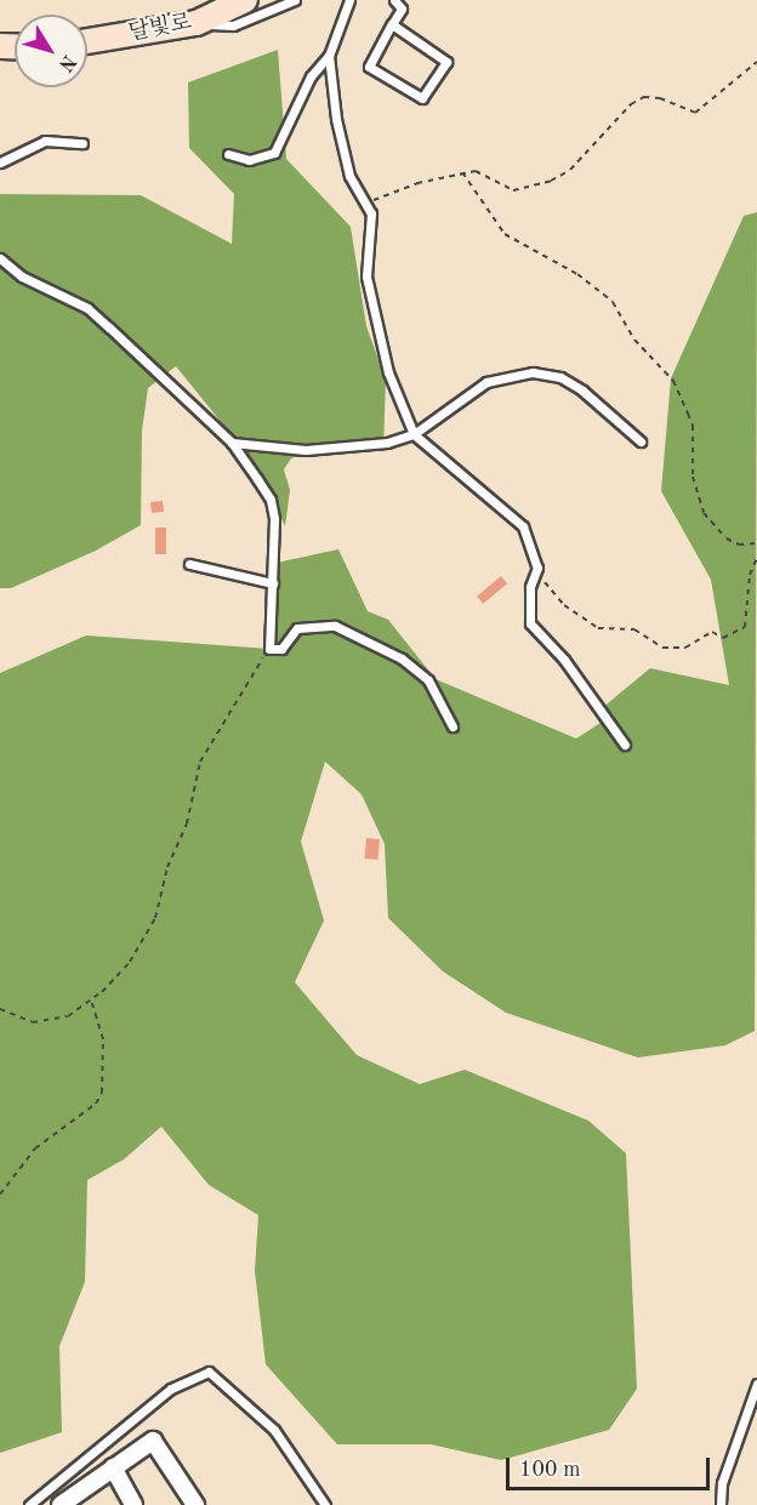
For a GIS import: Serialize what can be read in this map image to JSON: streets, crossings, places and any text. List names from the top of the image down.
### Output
{
  "streets": {
    "main road": ["달빛로"]
  },
  "scale_bar": "100 m",
  "north": "bottom right"
}
